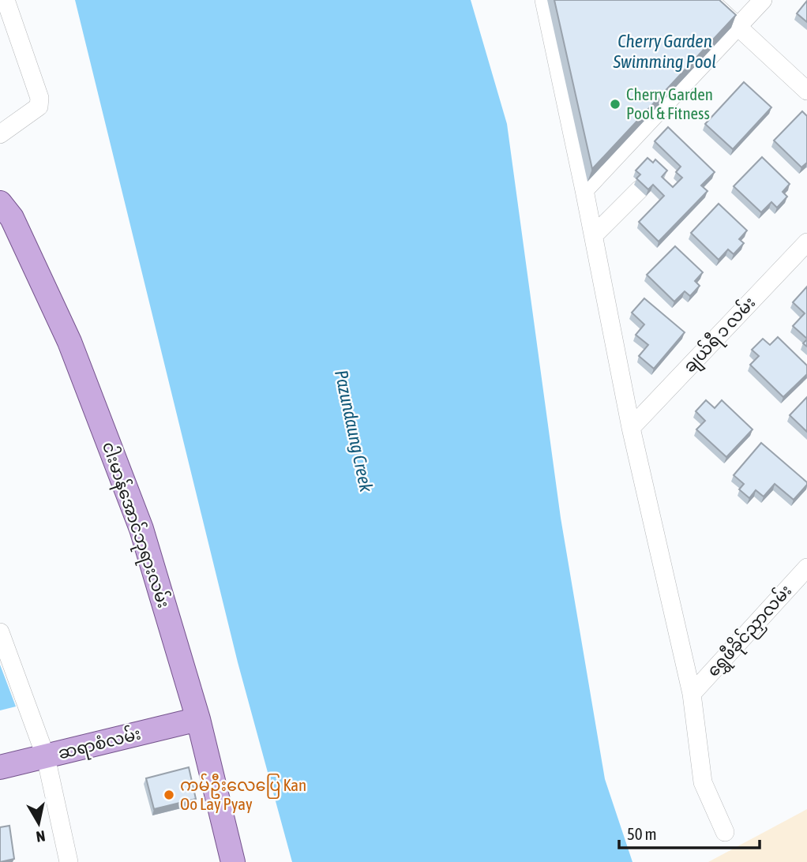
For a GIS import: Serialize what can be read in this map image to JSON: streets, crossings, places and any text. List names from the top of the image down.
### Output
{
  "streets": {
    "main road": ["ငါးမာန်အောင်ဘုရားလမ်း", "ဆရာစံလမ်း"],
    "street": ["ချယ်ရီ ၁ လမ်း", "ရွှေဖီခိုင်ညှာလမ်း"]
  },
  "crossings": [
    ["ငါးမာန်အောင်ဘုရားလမ်း", "ဆရာစံလမ်း"]
  ],
  "water": ["Cherry Garden Swimming Pool", "Pazundaung Creek"],
  "places": ["Cherry Garden Pool & Fitness", "ကမ်ဦးလေပြေ Kan Oo Lay Pyay"],
  "scale_bar": "50 m",
  "north": "bottom"
}
